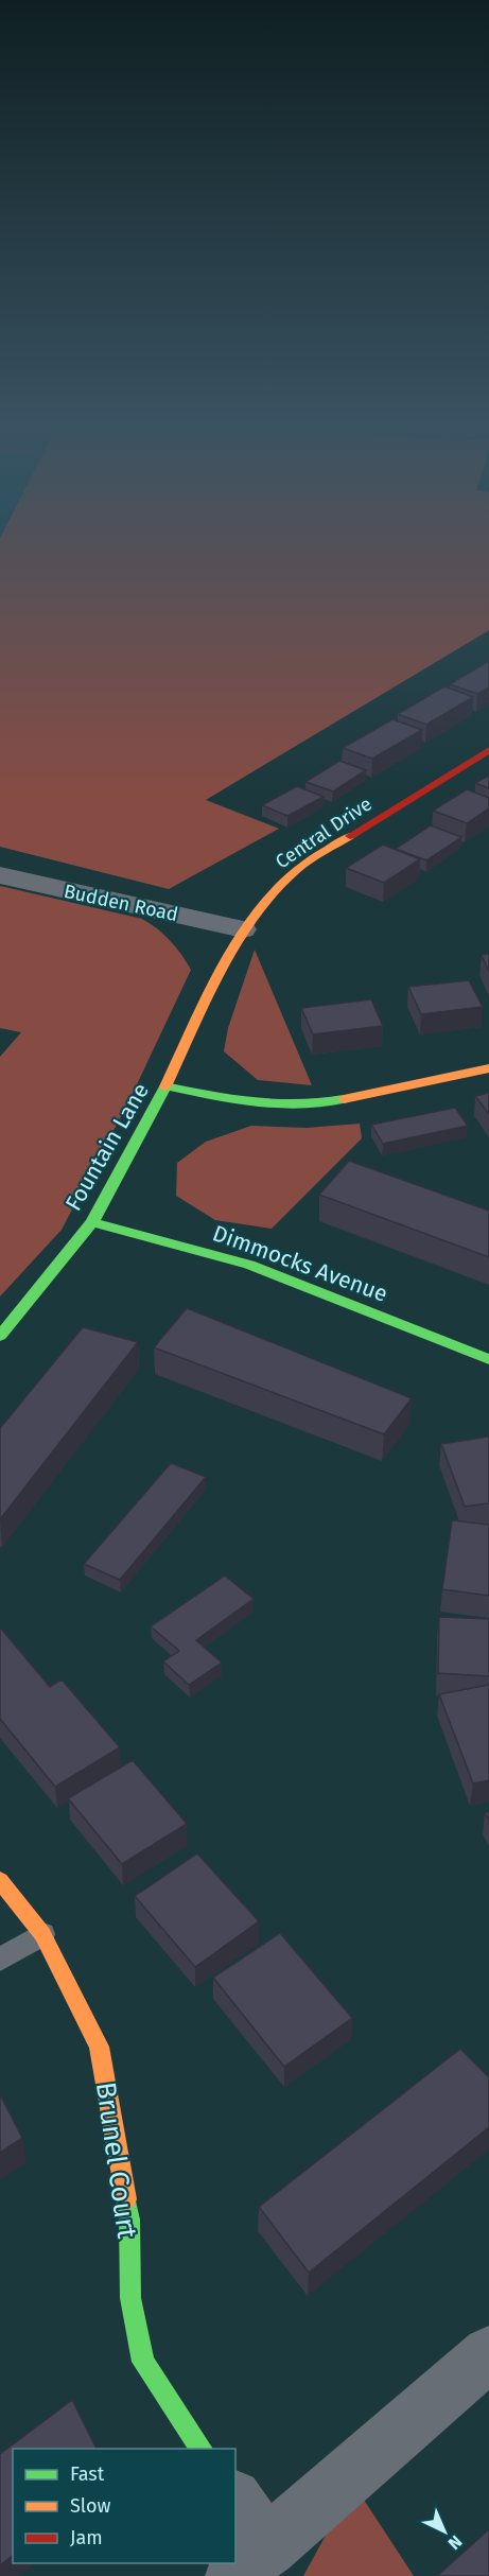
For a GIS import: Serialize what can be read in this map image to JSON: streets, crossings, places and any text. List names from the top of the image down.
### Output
{
  "streets": {
    "street": [
      "Central Drive",
      "Budden Road",
      "Fountain Lane",
      "Dimmocks Avenue",
      "Brunel Court"
    ]
  },
  "crossings": [
    ["Central Drive", "Budden Road"],
    ["Central Drive", "Fountain Lane"],
    ["Fountain Lane", "Dimmocks Avenue"]
  ],
  "legend": ["Fast", "Slow", "Jam"],
  "north": "bottom right"
}
